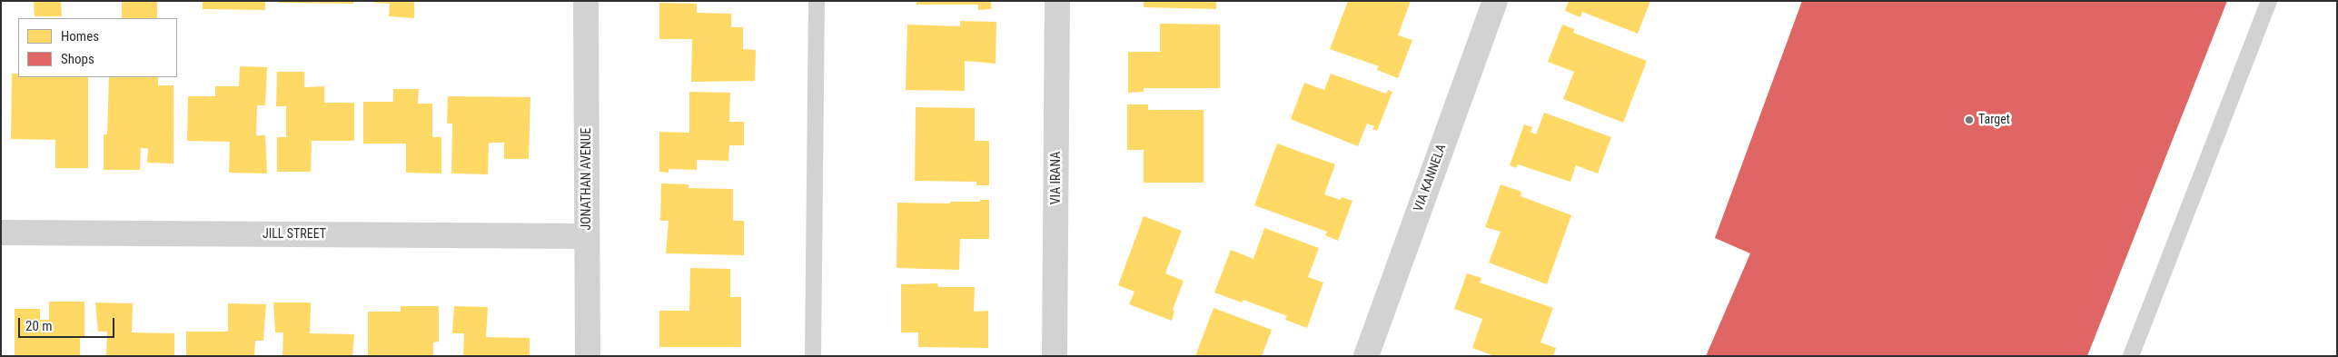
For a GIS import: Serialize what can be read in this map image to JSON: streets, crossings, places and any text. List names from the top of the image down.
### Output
{
  "streets": {
    "street": [
      "VIA IRANA",
      "VIA KANNELA",
      "JONATHAN AVENUE",
      "JILL STREET"
    ]
  },
  "crossings": [
    ["JONATHAN AVENUE", "JILL STREET"]
  ],
  "places": ["Target"],
  "legend": ["Homes", "Shops"],
  "scale_bar": "20 m"
}
